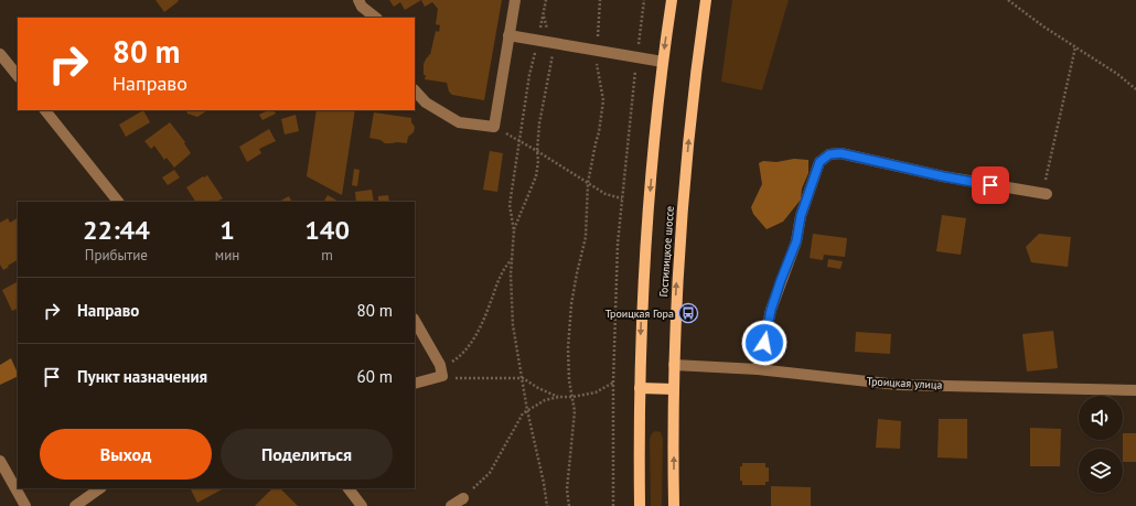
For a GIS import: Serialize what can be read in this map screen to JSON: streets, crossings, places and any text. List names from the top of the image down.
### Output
{
  "streets": {
    "main road": ["Гостилицкое шоссе"],
    "street": ["Троицкая улица"]
  },
  "crossings": [
    ["Гостилицкое шоссе", "Троицкая улица"]
  ],
  "places": {
    "bus stop": ["Троицкая Гора"]
  },
  "page": {
    "turn": ["80 m", "Направо"],
    "eta": [
      "22:44",
      "Прибытие",
      "1",
      "мин",
      "140",
      "m"
    ],
    "list": [
      {
        "name": "Направо",
        "value": "80 m"
      },
      {
        "name": "Пункт назначения",
        "value": "60 m"
      }
    ],
    "buttons": ["Выход", "Поделиться"]
  }
}
